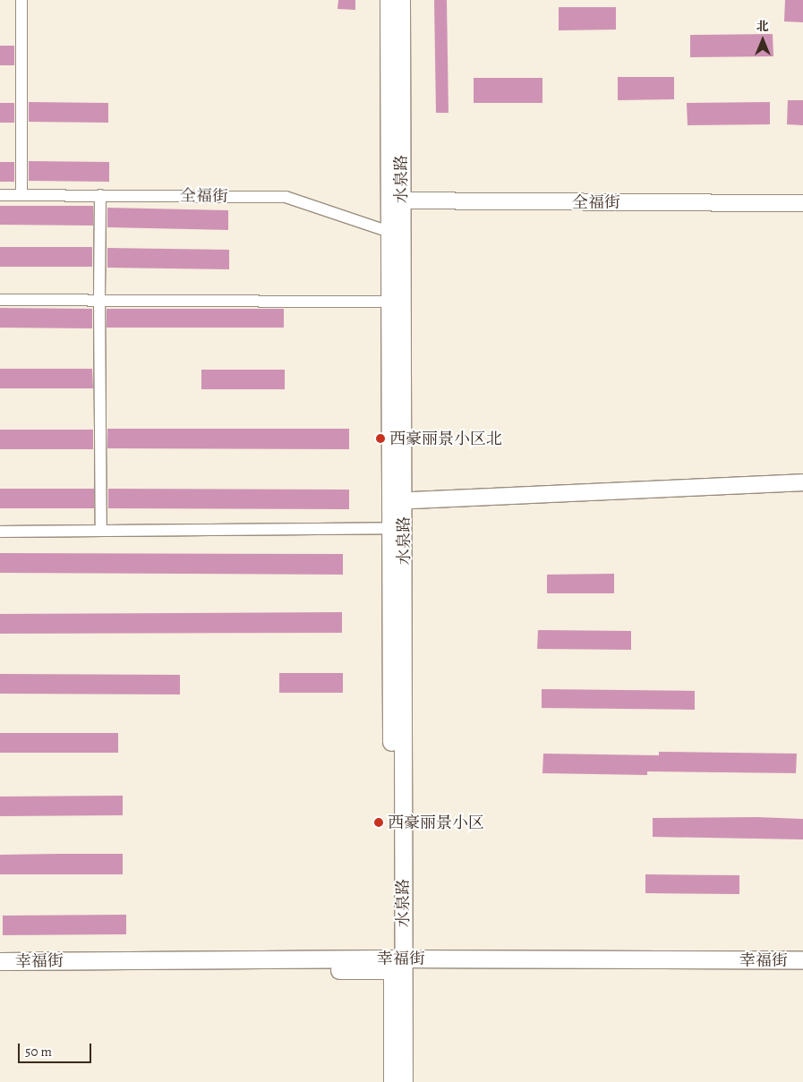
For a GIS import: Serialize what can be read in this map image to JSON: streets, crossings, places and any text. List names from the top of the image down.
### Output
{
  "streets": {
    "main road": ["水泉路", "幸福街"],
    "street": ["全福街"]
  },
  "crossings": [
    ["水泉路", "全福街"],
    ["水泉路", "幸福街"]
  ],
  "places": ["西豪丽景小区北", "西豪丽景小区"],
  "scale_bar": "50 m",
  "north": "top"
}
